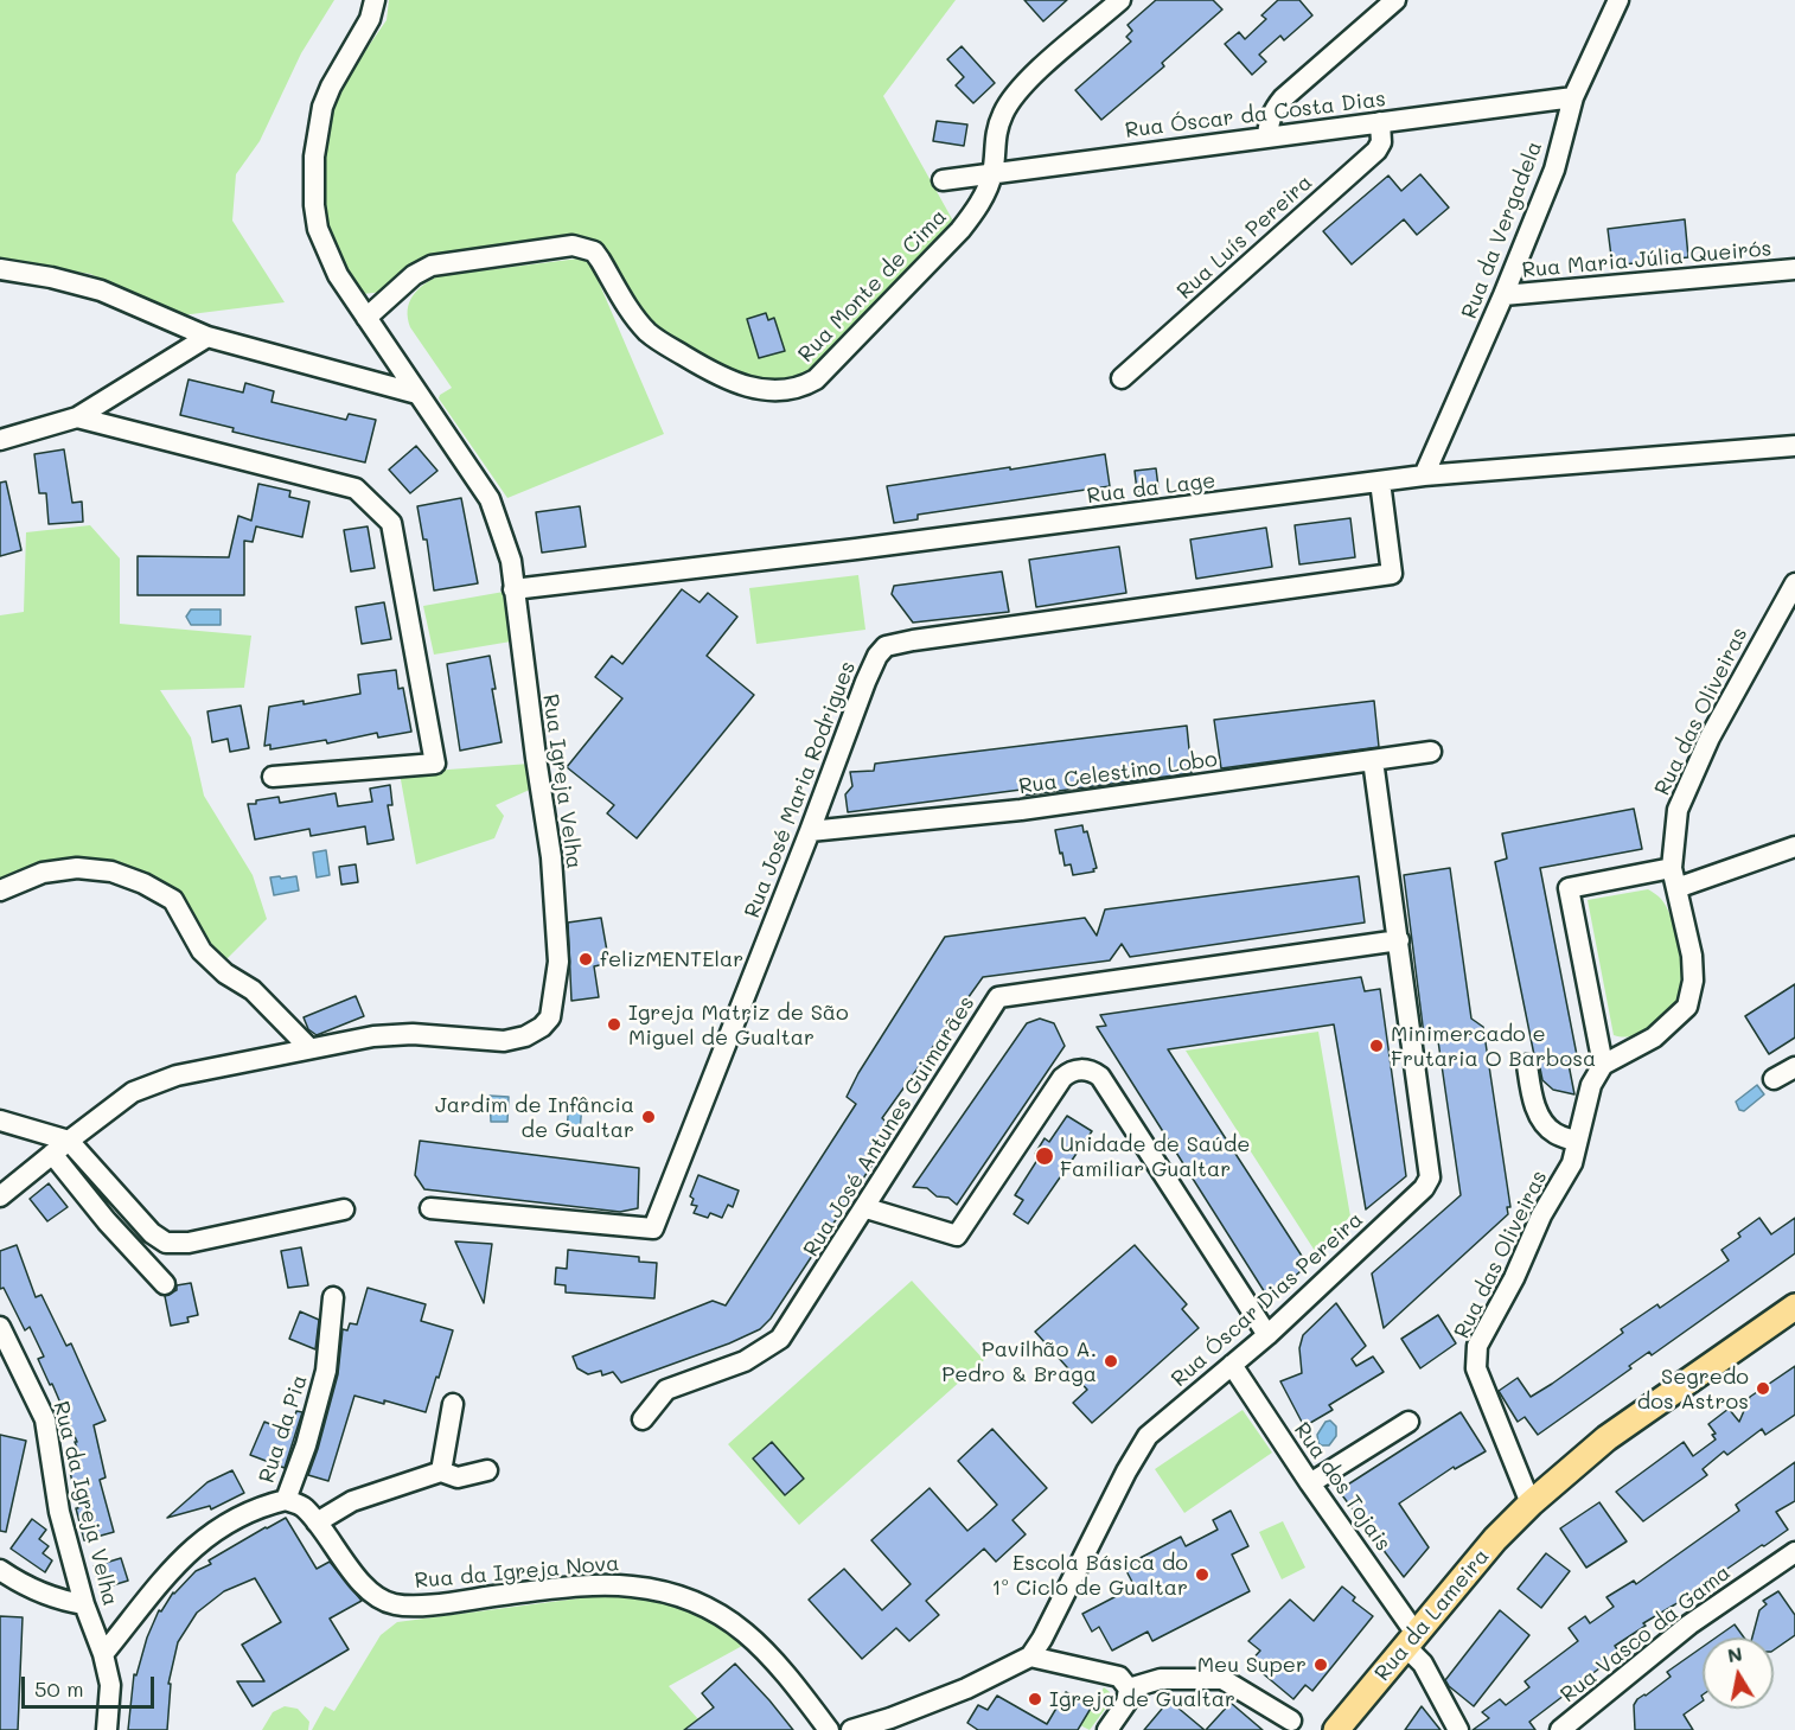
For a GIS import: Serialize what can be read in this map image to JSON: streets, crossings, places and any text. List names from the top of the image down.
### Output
{
  "streets": {
    "main road": ["Rua da Lameira"],
    "street": [
      "Rua Óscar da Costa Dias",
      "Rua da Vergadela",
      "Rua Luís Pereira",
      "Rua Maria Júlia Queirós",
      "Rua Monte de Cima",
      "Rua da Lage",
      "Rua das Oliveiras",
      "Rua Celestino Lobo",
      "Rua Igreja Velha",
      "Rua José Maria Rodrigues",
      "Rua José Antunes Guimarães",
      "Rua Óscar Dias Pereira",
      "Rua da Pia",
      "Rua dos Tojais",
      "Rua da Igreja Velha",
      "Rua da Igreja Nova",
      "Rua Vasco da Gama"
    ]
  },
  "crossings": [
    ["Rua Óscar da Costa Dias", "Rua da Vergadela"],
    ["Rua Óscar da Costa Dias", "Rua Luís Pereira"],
    ["Rua Óscar da Costa Dias", "Rua Monte de Cima"],
    ["Rua da Vergadela", "Rua Maria Júlia Queirós"],
    ["Rua da Vergadela", "Rua da Lage"],
    ["Rua da Lage", "Rua Igreja Velha"],
    ["Rua da Lage", "Rua José Maria Rodrigues"],
    ["Rua das Oliveiras", "Rua da Lameira"],
    ["Rua Celestino Lobo", "Rua José Maria Rodrigues"],
    ["Rua Celestino Lobo", "Rua Óscar Dias Pereira"],
    ["Rua José Antunes Guimarães", "Rua Óscar Dias Pereira"],
    ["Rua Óscar Dias Pereira", "Rua dos Tojais"],
    ["Rua da Pia", "Rua da Igreja Velha"],
    ["Rua da Pia", "Rua da Igreja Nova"],
    ["Rua dos Tojais", "Rua da Lameira"]
  ],
  "places": [
    "felizMENTElar",
    "Igreja Matriz de São Miguel de Gualtar",
    "Minimercado e Frutaria O Barbosa",
    "Jardim de Infância de Gualtar",
    "Unidade de Saúde Familiar Gualtar",
    "Pavilhão A. Pedro & Braga",
    "Segredo dos Astros",
    "Escola Básica do 1º Ciclo de Gualtar",
    "Meu Super",
    "Igreja de Gualtar"
  ],
  "scale_bar": "50 m",
  "north": "top"
}
